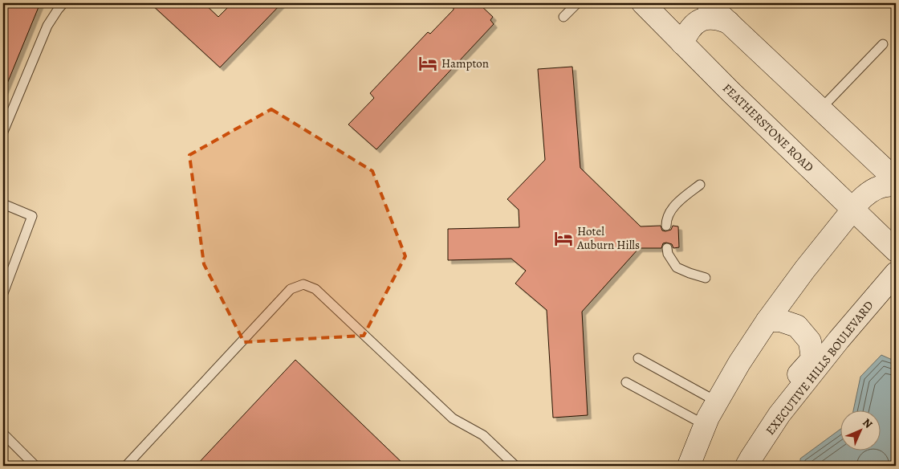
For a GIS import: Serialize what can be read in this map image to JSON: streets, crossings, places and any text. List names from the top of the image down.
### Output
{
  "streets": {
    "main road": ["FEATHERSTONE ROAD", "EXECUTIVE HILLS BOULEVARD"]
  },
  "places": {
    "hotel": ["Hampton", "Hotel Auburn Hills"]
  },
  "north": "top right"
}
